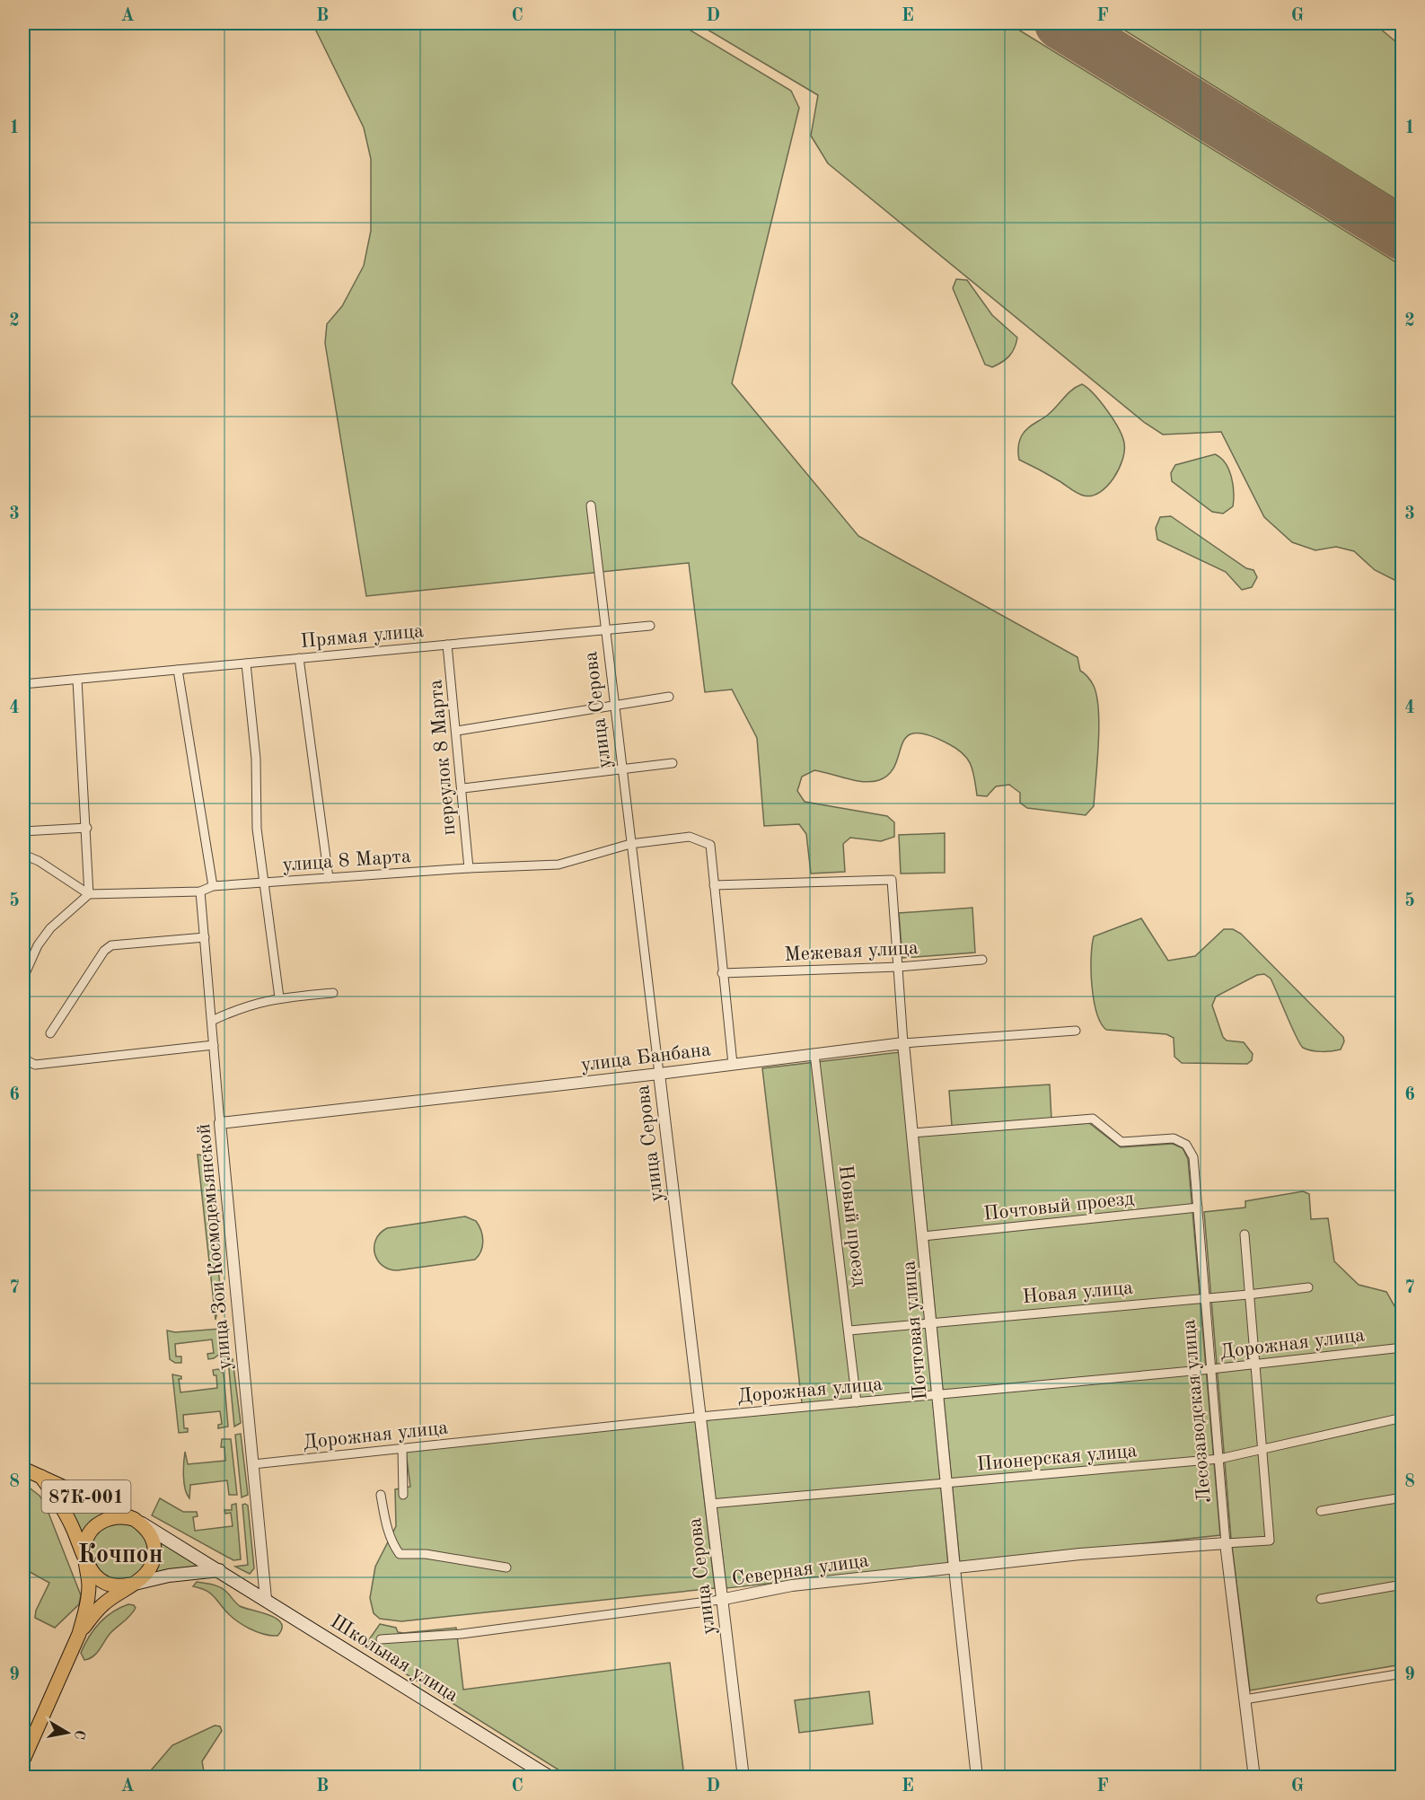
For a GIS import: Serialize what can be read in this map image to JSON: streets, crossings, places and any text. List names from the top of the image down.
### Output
{
  "streets": {
    "main road": ["87К-001", "Школьная улица"],
    "street": [
      "Прямая улица",
      "улица Серова",
      "переулок 8 Марта",
      "улица 8 Марта",
      "Межевая улица",
      "улица Банбана",
      "Почтовый проезд",
      "Новый проезд",
      "улица Зои Космодемьянской",
      "Новая улица",
      "Почтовая улица",
      "Дорожная улица",
      "Лесозаводская улица",
      "Пионерская улица",
      "Северная улица"
    ]
  },
  "crossings": [
    ["Прямая улица", "улица Серова"],
    ["Прямая улица", "переулок 8 Марта"],
    ["улица Серова", "улица 8 Марта"],
    ["улица Серова", "улица Банбана"],
    ["улица Серова", "Дорожная улица"],
    ["улица Серова", "Пионерская улица"],
    ["улица Серова", "Северная улица"],
    ["переулок 8 Марта", "улица 8 Марта"],
    ["улица 8 Марта", "улица Зои Космодемьянской"],
    ["улица 8 Марта", "Почтовая улица"],
    ["Межевая улица", "Почтовая улица"],
    ["улица Банбана", "Новый проезд"],
    ["улица Банбана", "улица Зои Космодемьянской"],
    ["улица Банбана", "Почтовая улица"],
    ["Почтовый проезд", "Почтовая улица"],
    ["Почтовый проезд", "Лесозаводская улица"],
    ["Новый проезд", "Новая улица"],
    ["Новый проезд", "Дорожная улица"],
    ["улица Зои Космодемьянской", "Дорожная улица"],
    ["улица Зои Космодемьянской", "Школьная улица"],
    ["Новая улица", "Почтовая улица"],
    ["Новая улица", "Лесозаводская улица"],
    ["Почтовая улица", "Дорожная улица"],
    ["Почтовая улица", "Лесозаводская улица"],
    ["Почтовая улица", "Пионерская улица"],
    ["Почтовая улица", "Северная улица"],
    ["Дорожная улица", "Лесозаводская улица"],
    ["Лесозаводская улица", "Пионерская улица"],
    ["Лесозаводская улица", "Северная улица"],
    ["87К-001", "Школьная улица"]
  ],
  "districts": ["Кочпон"],
  "north": "right",
  "grid": {
    "columns": [
      "A",
      "B",
      "C",
      "D",
      "E",
      "F",
      "G"
    ],
    "rows": [
      "1",
      "2",
      "3",
      "4",
      "5",
      "6",
      "7",
      "8",
      "9"
    ]
  }
}
